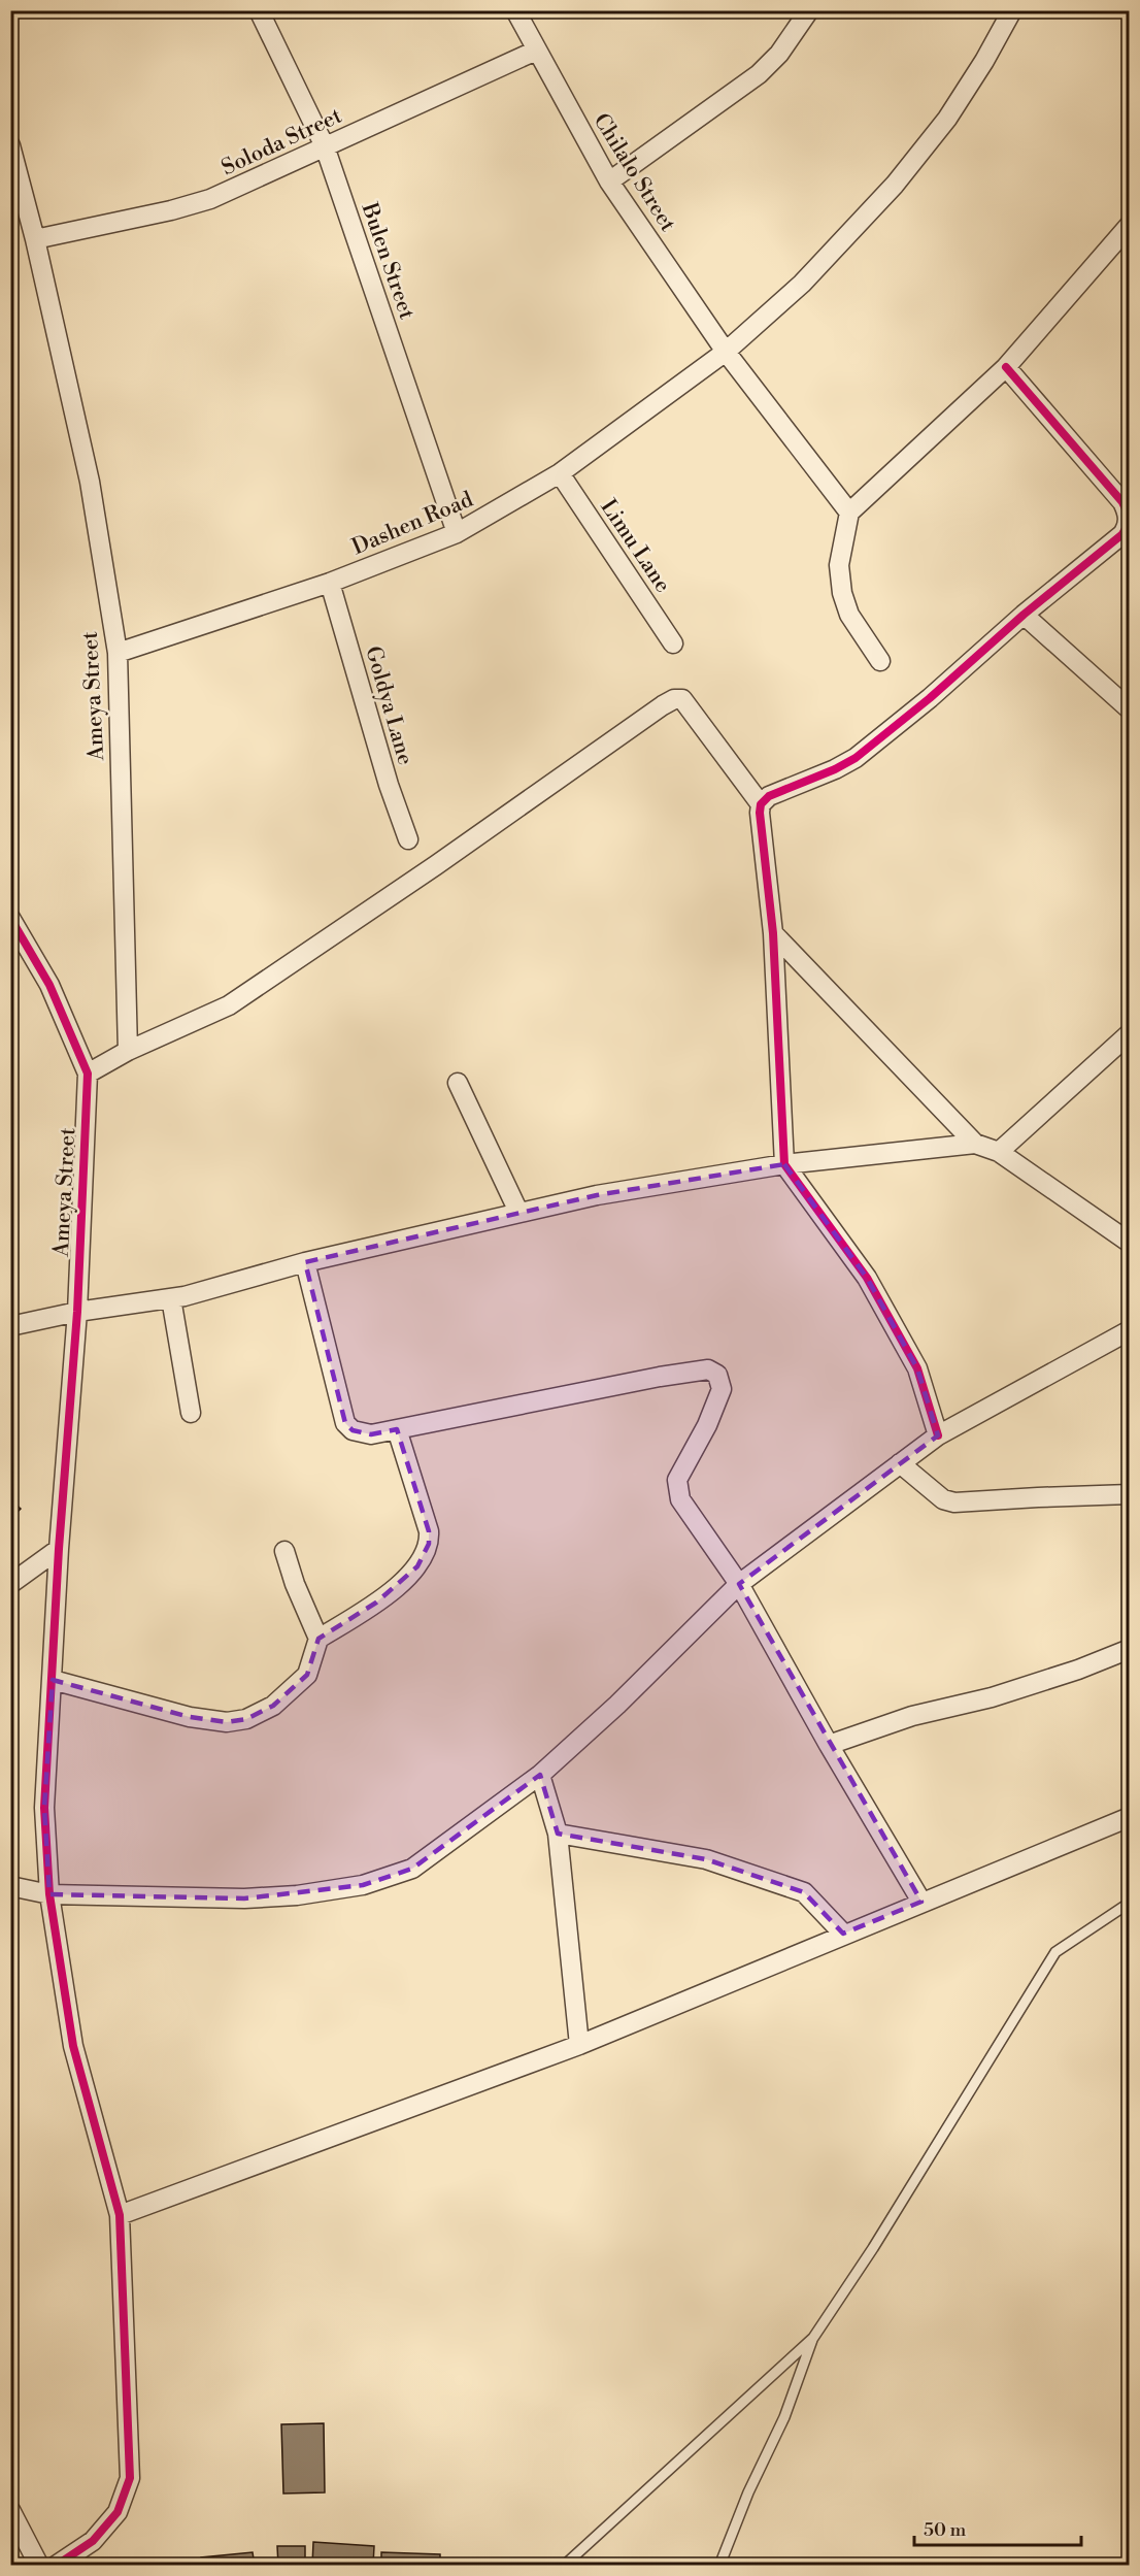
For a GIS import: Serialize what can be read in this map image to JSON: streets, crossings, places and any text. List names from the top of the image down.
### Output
{
  "streets": {
    "street": [
      "Soloda Street",
      "Chilalo Street",
      "Bulen Street",
      "Dashen Road",
      "Limu Lane",
      "Ameya Street",
      "Goldya Lane"
    ]
  },
  "crossings": [
    ["Soloda Street", "Chilalo Street"],
    ["Soloda Street", "Bulen Street"],
    ["Soloda Street", "Ameya Street"],
    ["Chilalo Street", "Dashen Road"],
    ["Bulen Street", "Dashen Road"],
    ["Dashen Road", "Limu Lane"],
    ["Dashen Road", "Ameya Street"],
    ["Dashen Road", "Goldya Lane"]
  ],
  "scale_bar": "50 m"
}
